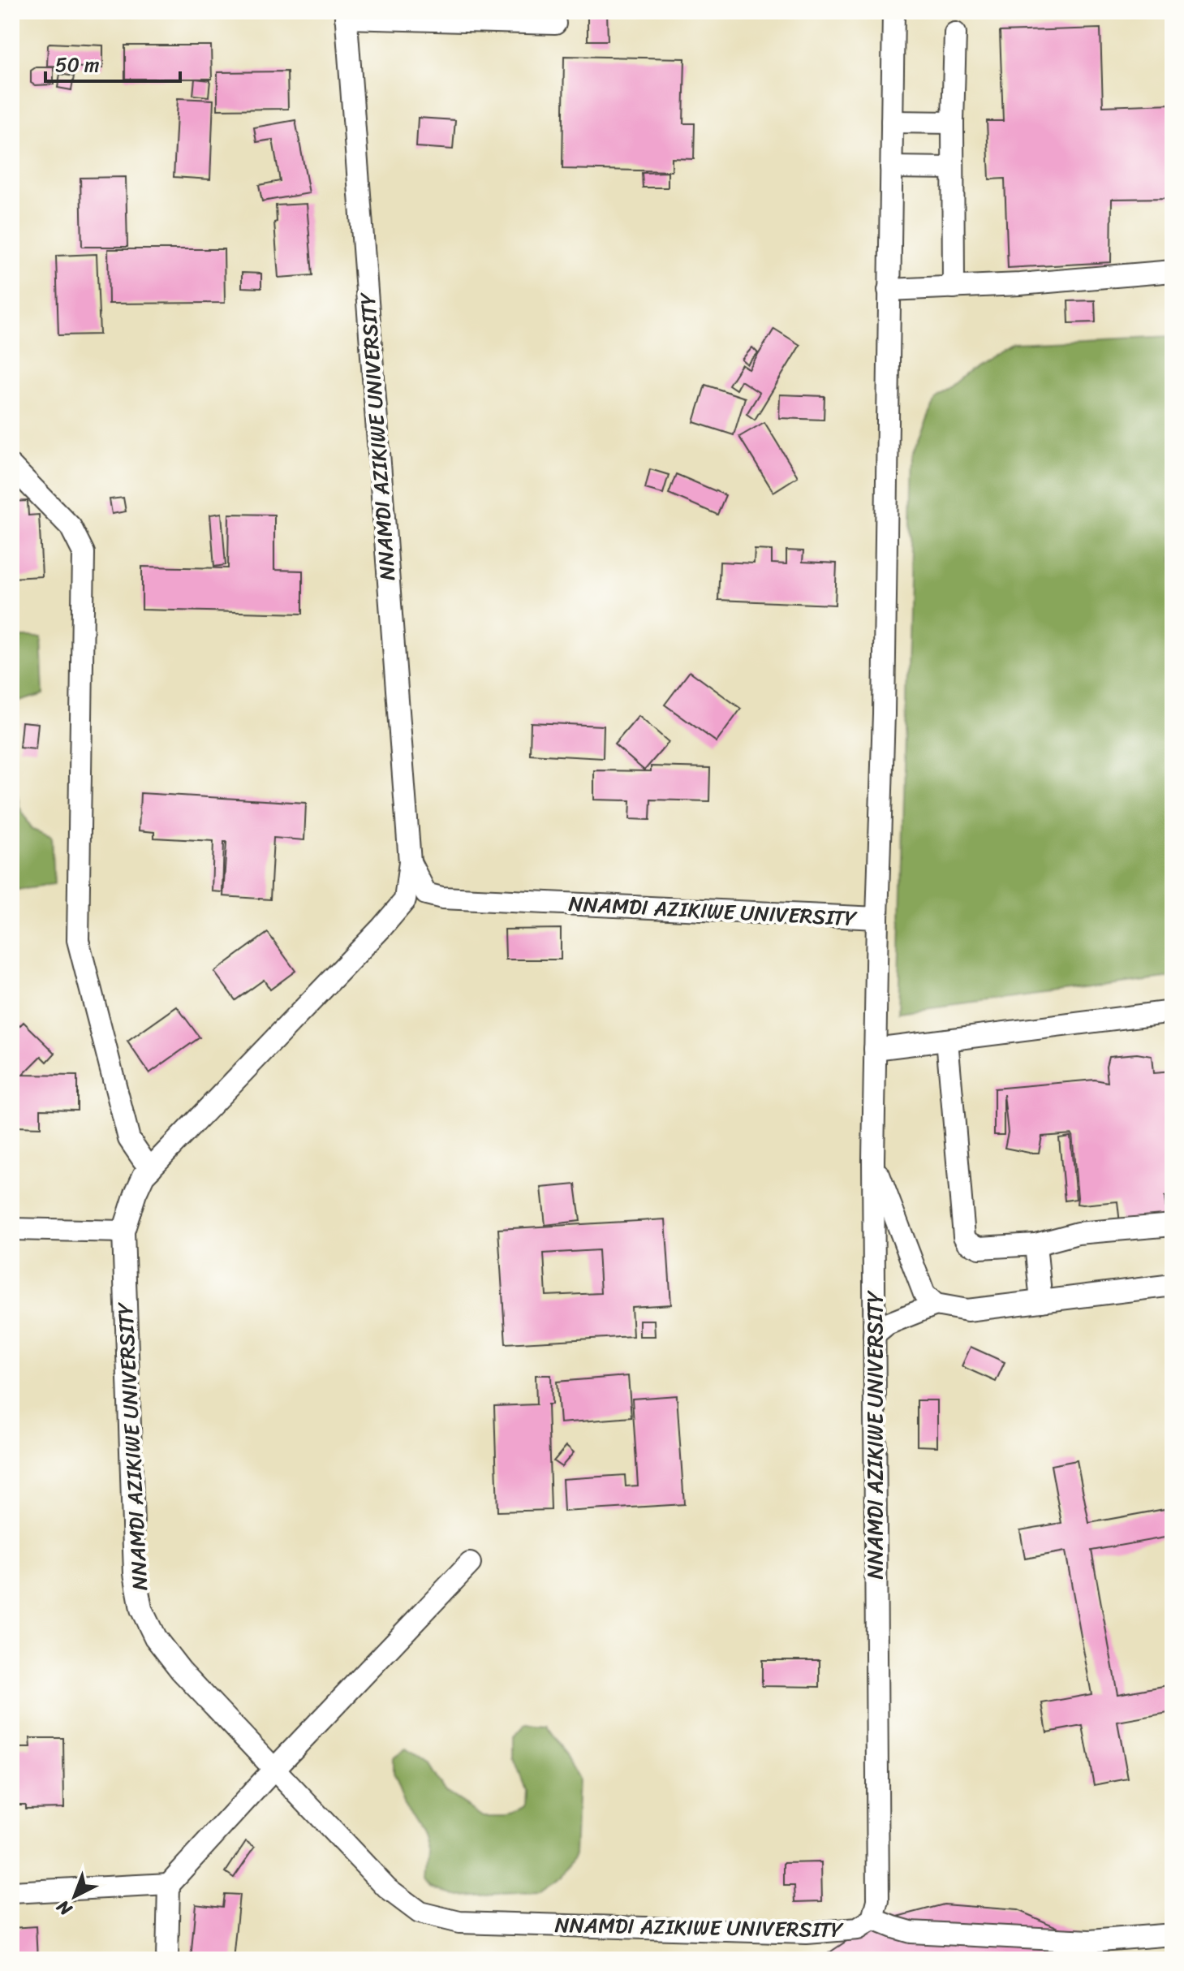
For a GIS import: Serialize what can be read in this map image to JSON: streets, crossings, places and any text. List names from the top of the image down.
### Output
{
  "streets": {
    "street": ["NNAMDI AZIKIWE UNIVERSITY"]
  },
  "scale_bar": "50 m",
  "north": "bottom left"
}
